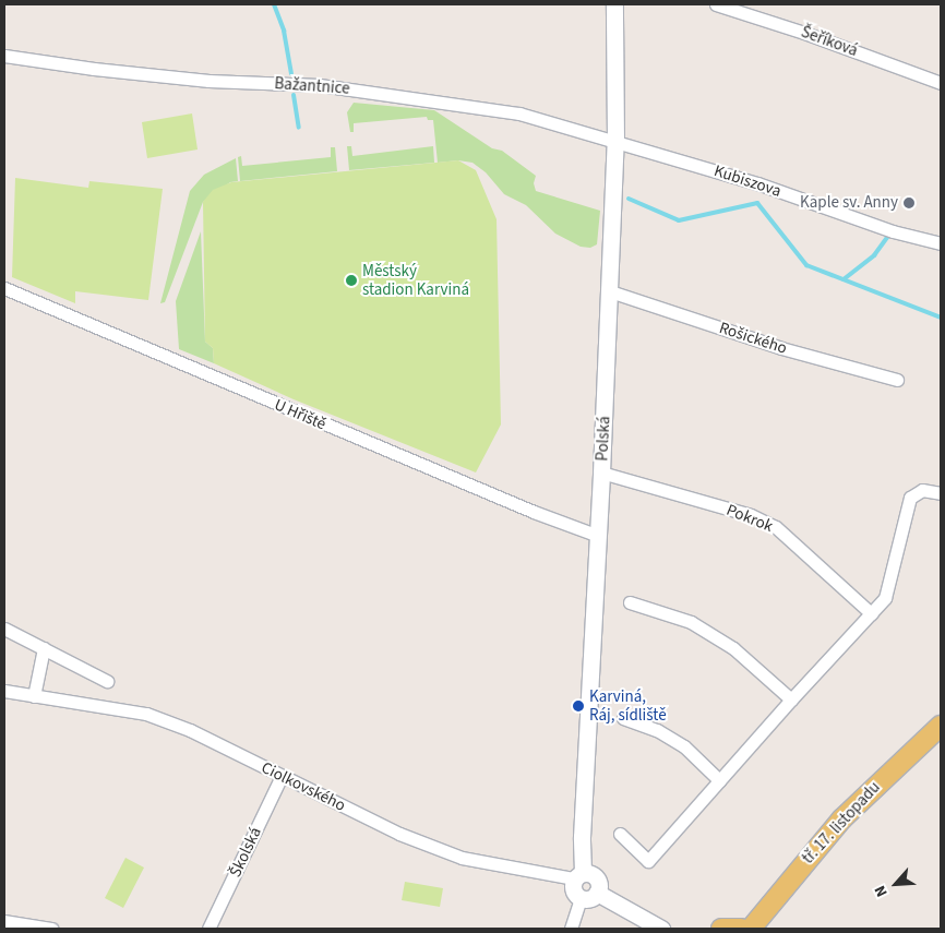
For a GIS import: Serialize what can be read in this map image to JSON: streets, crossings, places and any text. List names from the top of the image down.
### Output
{
  "streets": {
    "main road": ["tř. 17. listopadu"],
    "street": [
      "Šeříková",
      "Bažantnice",
      "Kubiszova",
      "Rošického",
      "U Hřiště",
      "Polská",
      "Pokrok",
      "Ciolkovského",
      "Školská"
    ]
  },
  "crossings": [
    ["Bažantnice", "Kubiszova"],
    ["Bažantnice", "Polská"],
    ["Kubiszova", "Polská"],
    ["Rošického", "Polská"],
    ["U Hřiště", "Polská"],
    ["Polská", "Pokrok"],
    ["Polská", "Ciolkovského"],
    ["Ciolkovského", "Školská"]
  ],
  "places": ["Kaple sv. Anny", "Městský stadion Karviná", "Karviná, Ráj, sídliště"],
  "north": "bottom left"
}
